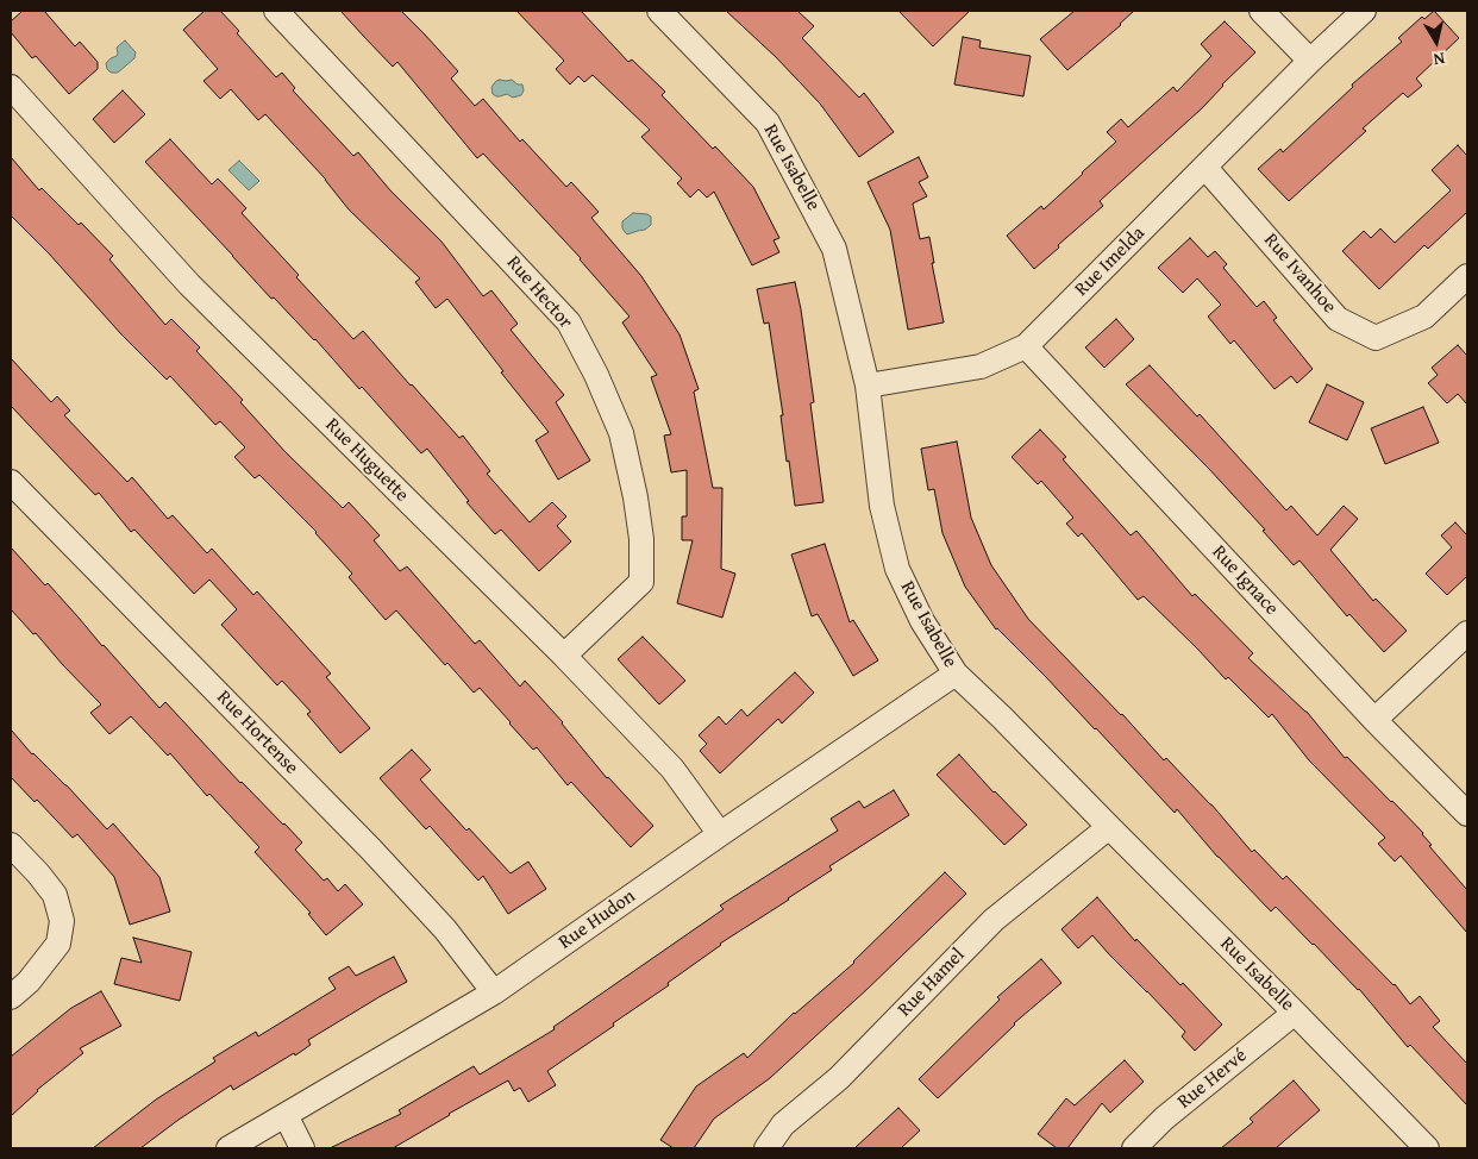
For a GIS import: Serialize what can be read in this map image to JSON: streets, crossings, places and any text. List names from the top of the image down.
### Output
{
  "streets": {
    "street": [
      "Rue Isabelle",
      "Rue Imelda",
      "Rue Ivanhoe",
      "Rue Hector",
      "Rue Huguette",
      "Rue Ignace",
      "Rue Hortense",
      "Rue Hudon",
      "Rue Hamel",
      "Rue Hervé"
    ]
  },
  "crossings": [
    ["Rue Isabelle", "Rue Imelda"],
    ["Rue Isabelle", "Rue Hudon"],
    ["Rue Isabelle", "Rue Hamel"],
    ["Rue Isabelle", "Rue Hervé"],
    ["Rue Imelda", "Rue Ivanhoe"],
    ["Rue Imelda", "Rue Ignace"],
    ["Rue Hector", "Rue Huguette"],
    ["Rue Huguette", "Rue Hudon"],
    ["Rue Hortense", "Rue Hudon"]
  ],
  "north": "bottom"
}
